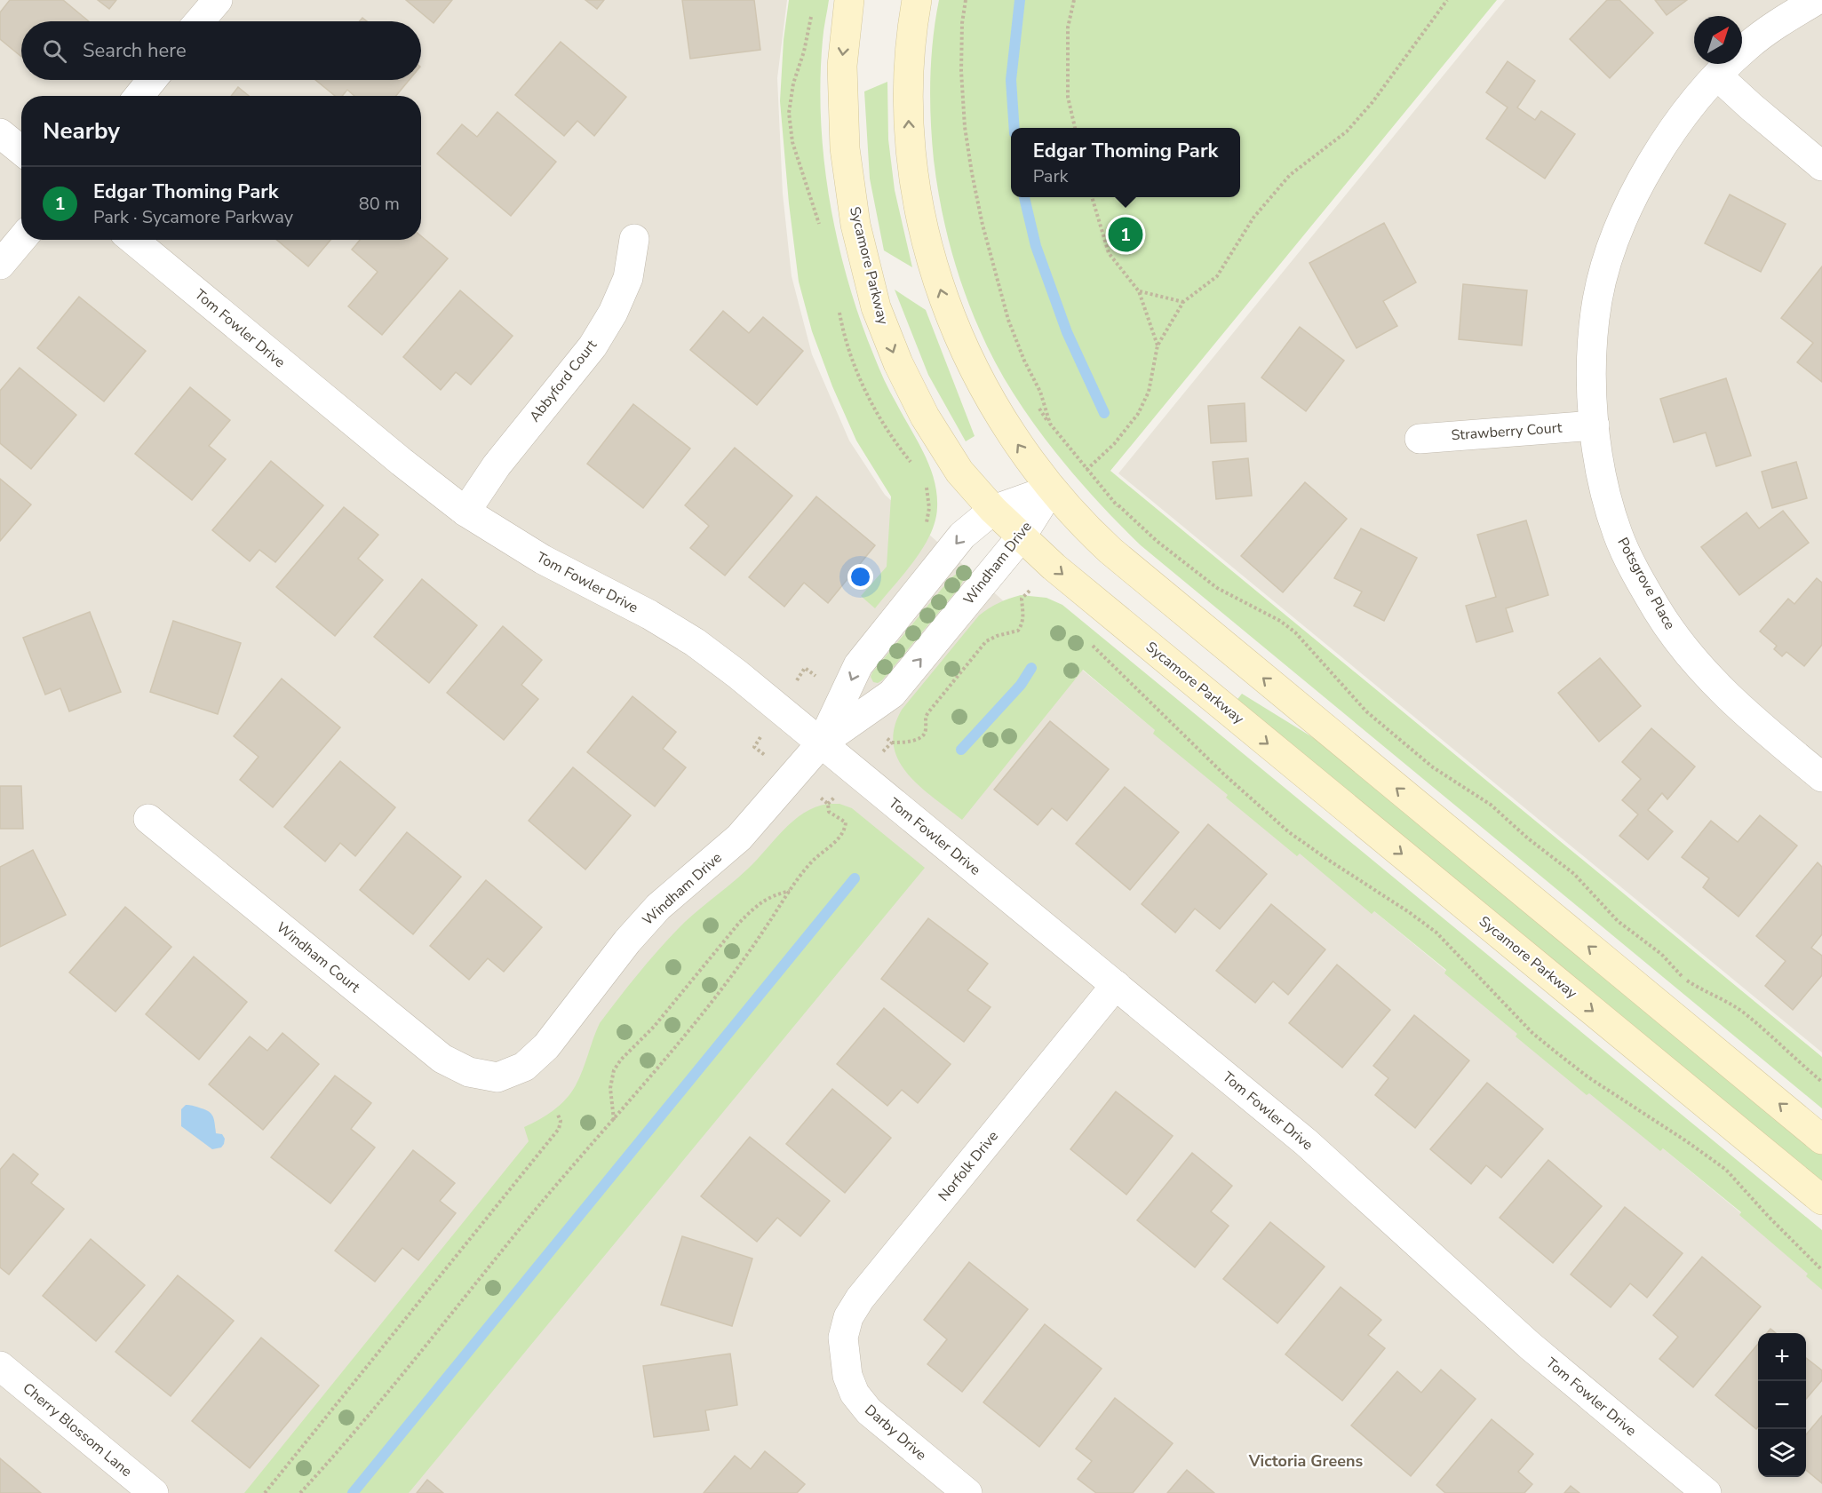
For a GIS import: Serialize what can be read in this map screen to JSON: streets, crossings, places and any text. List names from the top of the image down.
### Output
{
  "streets": {
    "main road": ["Sycamore Parkway"],
    "street": [
      "Tom Fowler Drive",
      "Abbyford Court",
      "Strawberry Court",
      "Windham Drive",
      "Potsgrove Place",
      "Windham Court",
      "Norfolk Drive",
      "Cherry Blossom Lane",
      "Darby Drive"
    ]
  },
  "crossings": [
    ["Sycamore Parkway", "Windham Drive"],
    ["Tom Fowler Drive", "Abbyford Court"],
    ["Tom Fowler Drive", "Windham Drive"],
    ["Tom Fowler Drive", "Norfolk Drive"],
    ["Strawberry Court", "Potsgrove Place"],
    ["Windham Drive", "Windham Court"],
    ["Norfolk Drive", "Darby Drive"]
  ],
  "districts": ["Victoria Greens"],
  "north": "top right",
  "page": {
    "search": "Search here",
    "heading": "Nearby",
    "popup": ["Edgar Thoming Park", "Park"],
    "list": [
      {
        "mark": "1",
        "name": "Edgar Thoming Park",
        "note": "Park · Sycamore Parkway",
        "value": "80 m"
      }
    ],
    "pins": "1",
    "map_buttons": ["+", "−"]
  }
}
